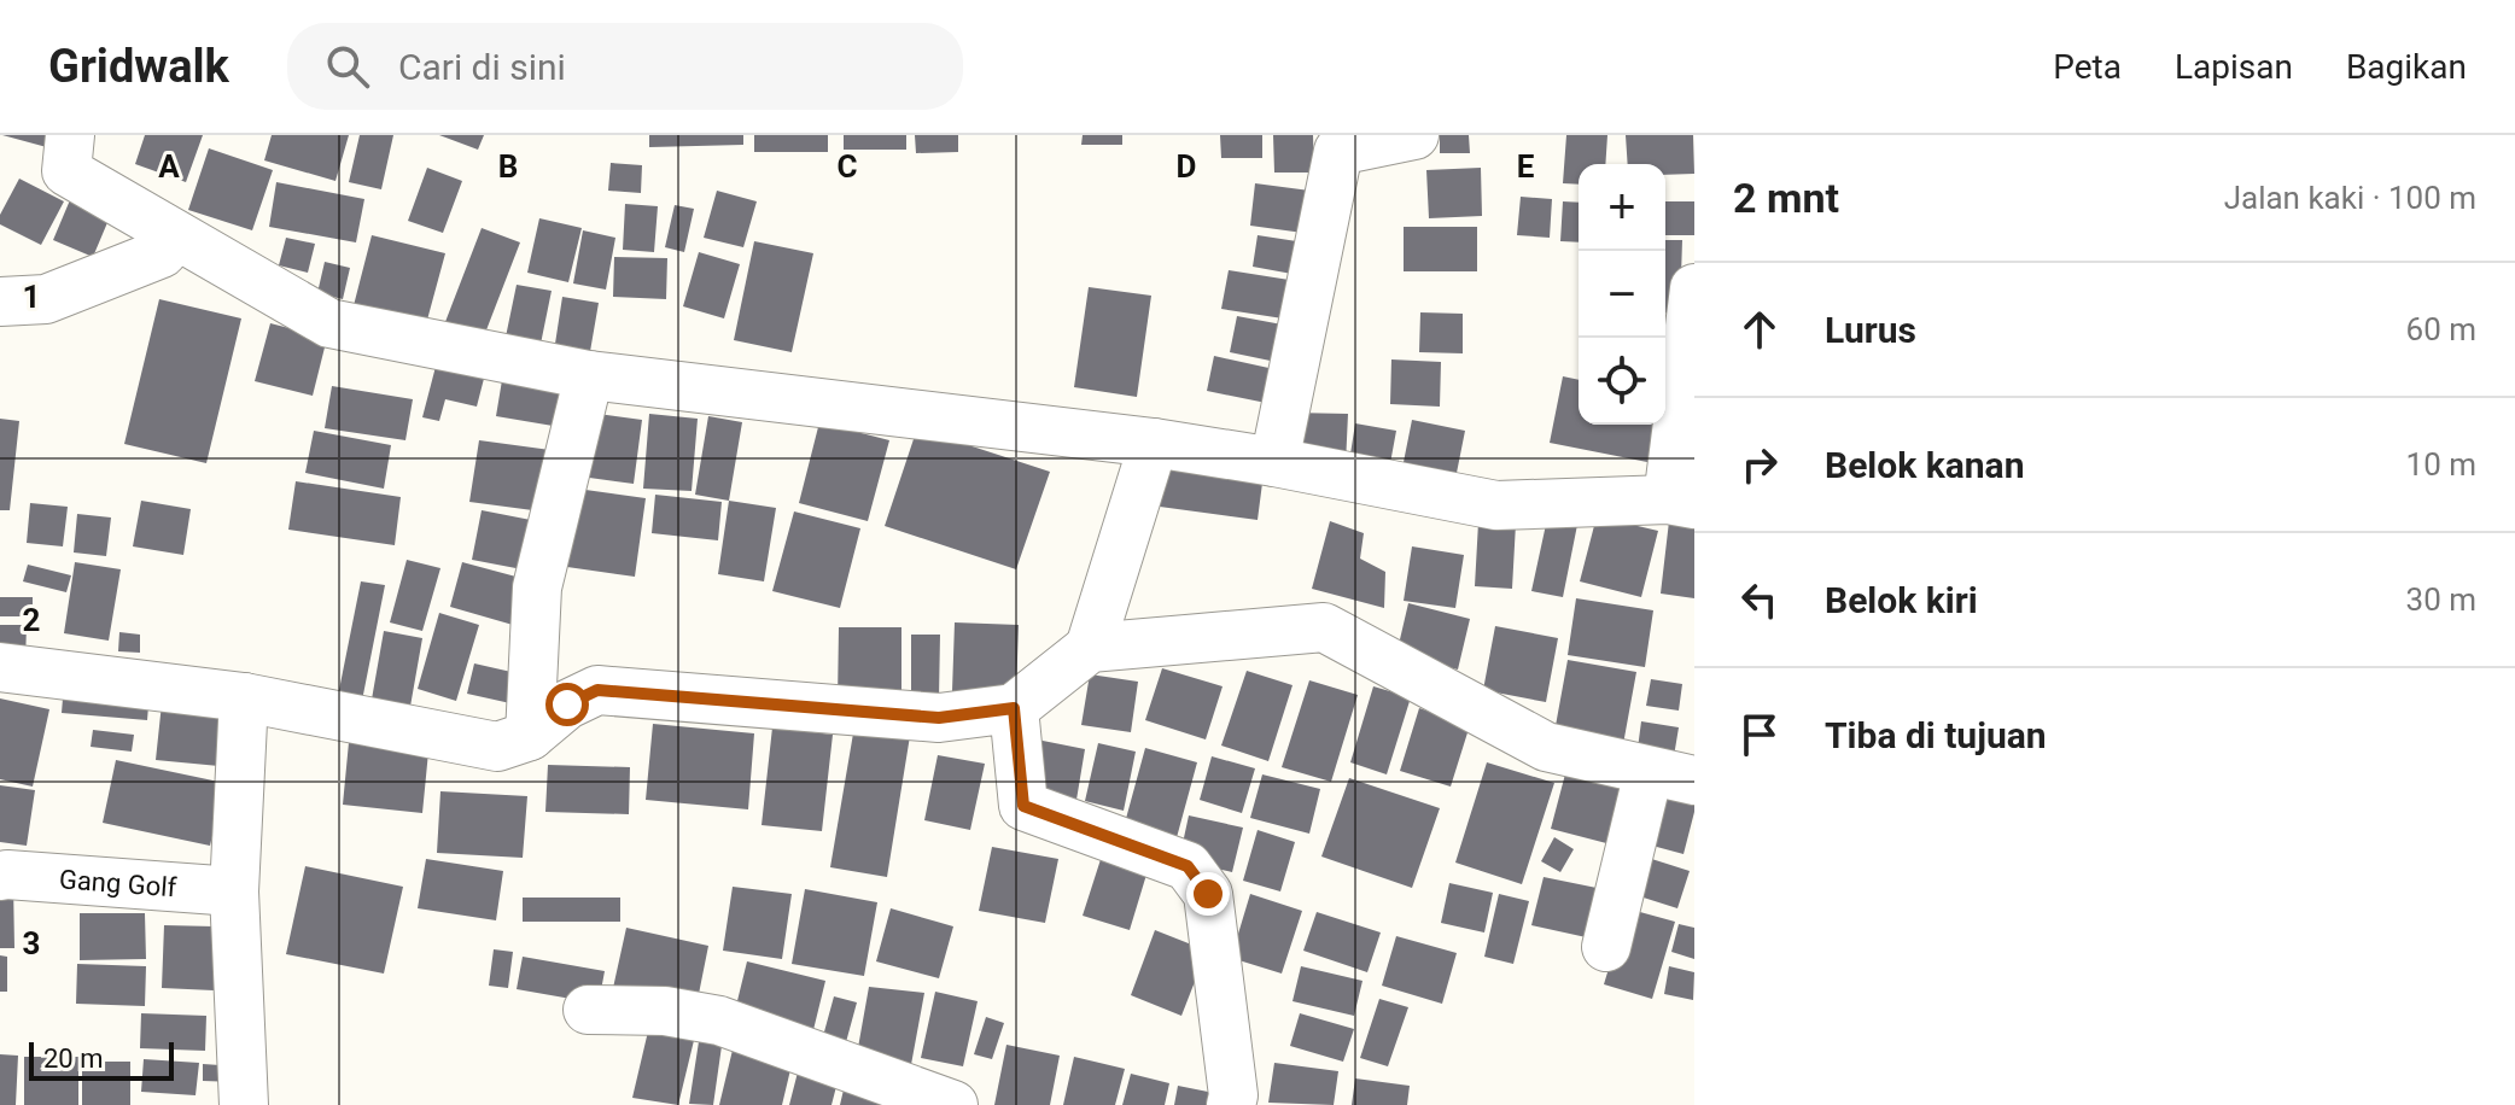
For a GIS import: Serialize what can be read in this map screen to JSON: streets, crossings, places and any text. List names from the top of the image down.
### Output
{
  "streets": {
    "street": ["Gang Golf"]
  },
  "scale_bar": "20 m",
  "page": {
    "header": "Gridwalk",
    "search": "Cari di sini",
    "nav": ["Peta", "Lapisan", "Bagikan"],
    "heading": ["2 mnt", "Jalan kaki · 100 m"],
    "map_buttons": ["+", "−"],
    "list": [
      ["Lurus", "60 m"],
      ["Belok kanan", "10 m"],
      ["Belok kiri", "30 m"],
      "Tiba di tujuan"
    ],
    "scale": "20 m"
  },
  "grid": {
    "columns": [
      "A",
      "B",
      "C",
      "D",
      "E"
    ],
    "rows": ["1", "2", "3"]
  }
}
